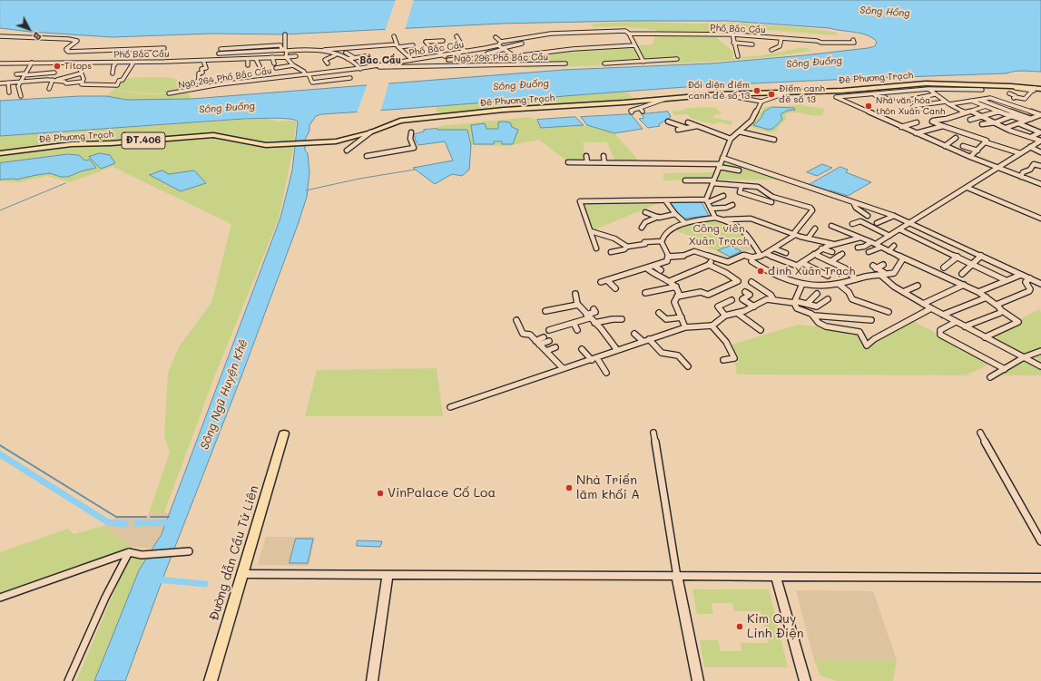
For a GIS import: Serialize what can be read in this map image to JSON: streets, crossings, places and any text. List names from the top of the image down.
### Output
{
  "streets": {
    "main road": ["Đê Phương Trạch", "ĐT.406", "Đường dẫn Cầu Tứ Liên"],
    "street": ["Phố Bắc Cầu", "Ngõ 296 Phố Bắc Cầu", "Ngõ 264 Phố Bắc Cầu"]
  },
  "crossings": [
    ["Phố Bắc Cầu", "Ngõ 296 Phố Bắc Cầu"],
    ["Phố Bắc Cầu", "Ngõ 264 Phố Bắc Cầu"]
  ],
  "districts": ["Bắc Cầu"],
  "water": ["Sông Hồng", "Sông Đuống", "Sông Ngũ Huyện Khê"],
  "parks": ["Công viên Xuân Trạch"],
  "places": [
    "Titops",
    "Đối diện điếm canh đê số 13",
    "Điếm canh đê số 13",
    "Nhà văn hóa thôn Xuân Canh",
    "đình Xuân Trạch",
    "Nhà Triển lãm khối A",
    "VinPalace Cổ Loa",
    "Kim Quy Linh Điện"
  ],
  "north": "bottom right"
}
